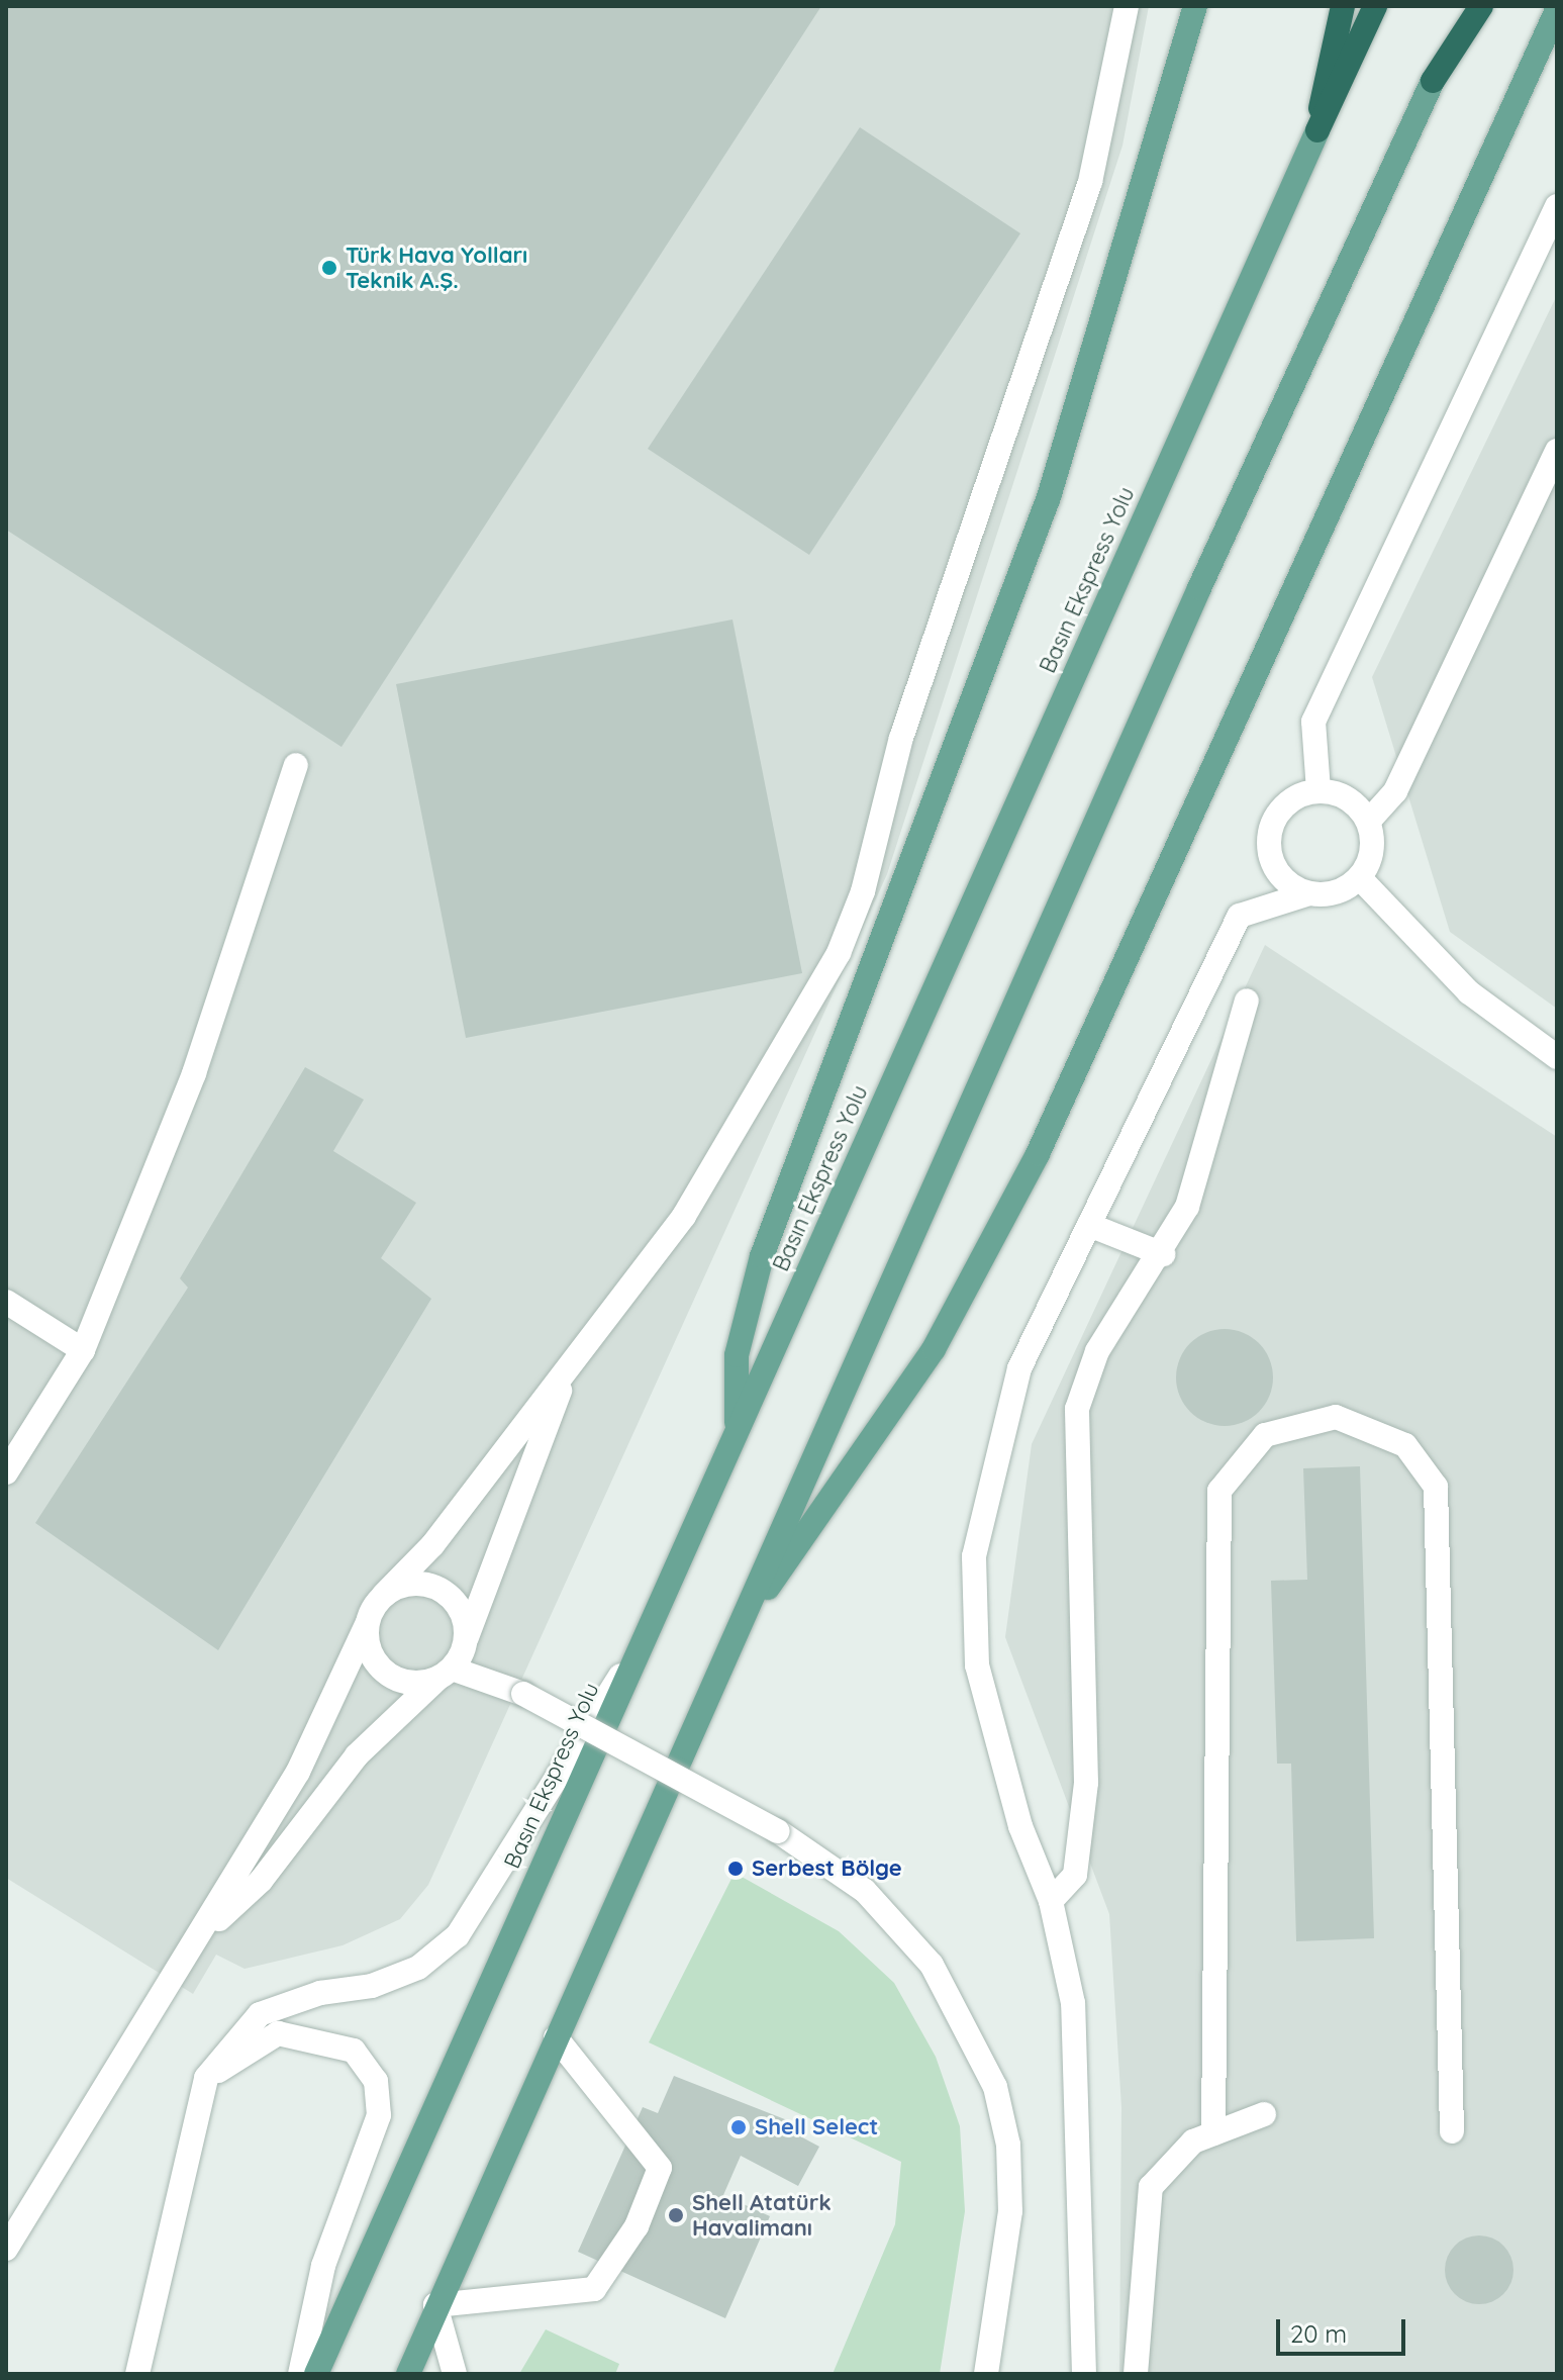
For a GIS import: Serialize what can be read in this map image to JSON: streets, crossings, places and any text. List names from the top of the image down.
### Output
{
  "streets": {
    "highway": ["Basın Ekspress Yolu"]
  },
  "places": [
    "Türk Hava Yolları Teknik A.Ş.",
    "Serbest Bölge",
    "Shell Select",
    "Shell Atatürk Havalimanı"
  ],
  "scale_bar": "20 m"
}
